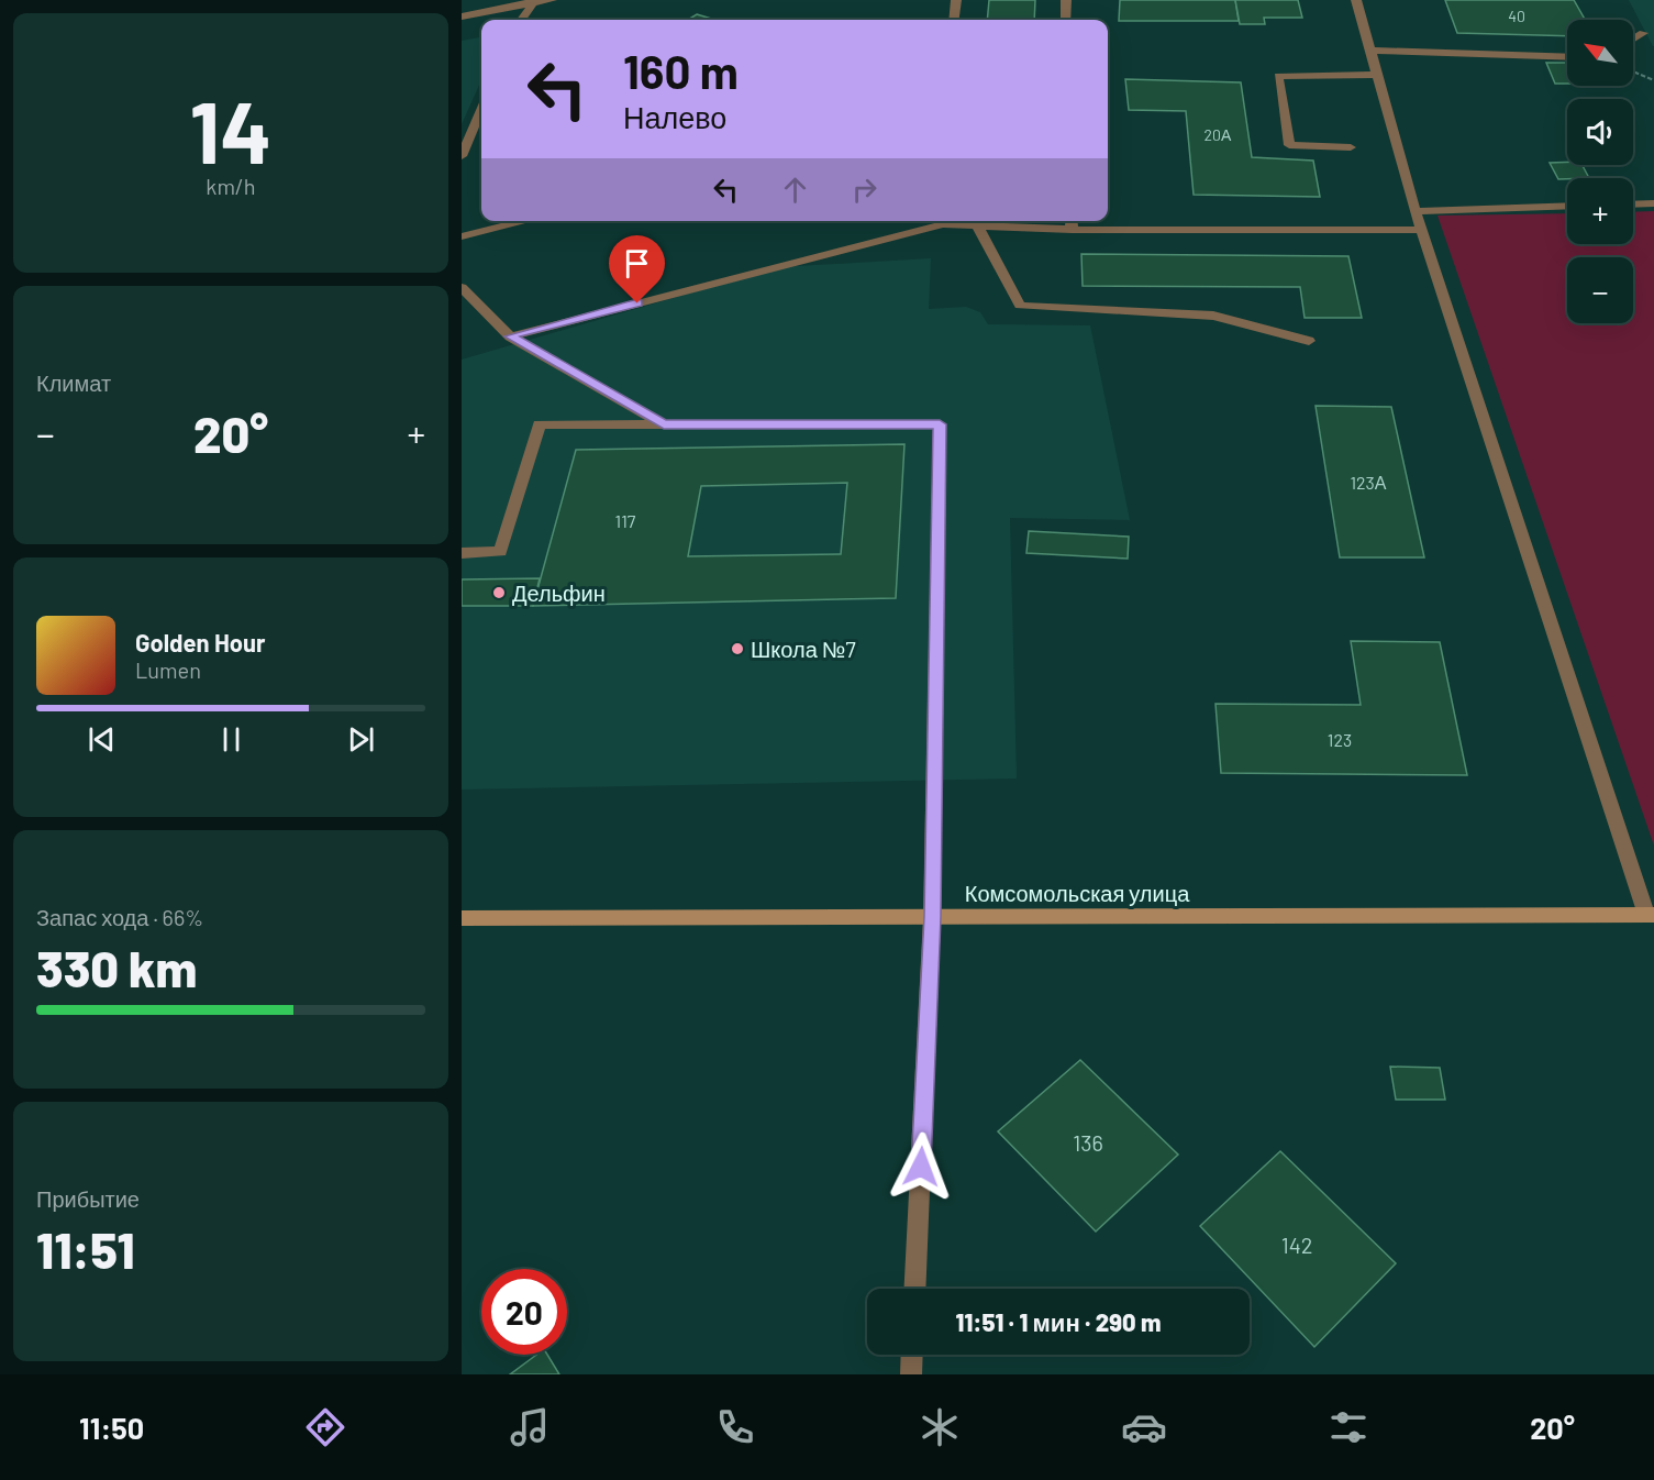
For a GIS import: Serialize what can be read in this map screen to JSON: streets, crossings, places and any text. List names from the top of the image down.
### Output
{
  "streets": {
    "main road": ["Комсомольская улица"]
  },
  "places": ["Дельфин", "Школа №7"],
  "house_numbers": [
    "40",
    "20А",
    "123А",
    "117",
    "123",
    "136",
    "142"
  ],
  "north": "top left",
  "page": {
    "tile": [
      ["14", "km/h"],
      "Климат",
      ["Запас хода · 66%", "330 km"],
      ["Прибытие", "11:51"]
    ],
    "map_buttons": ["+", "−"],
    "turn": ["160 m", "Налево"],
    "heat": ["−", "20°", "+"],
    "song": ["Golden Hour", "Lumen"],
    "limit": "20",
    "trip": "11:51 · 1 мин · 290 m",
    "tabs": ["11:50", "20°"]
  }
}
